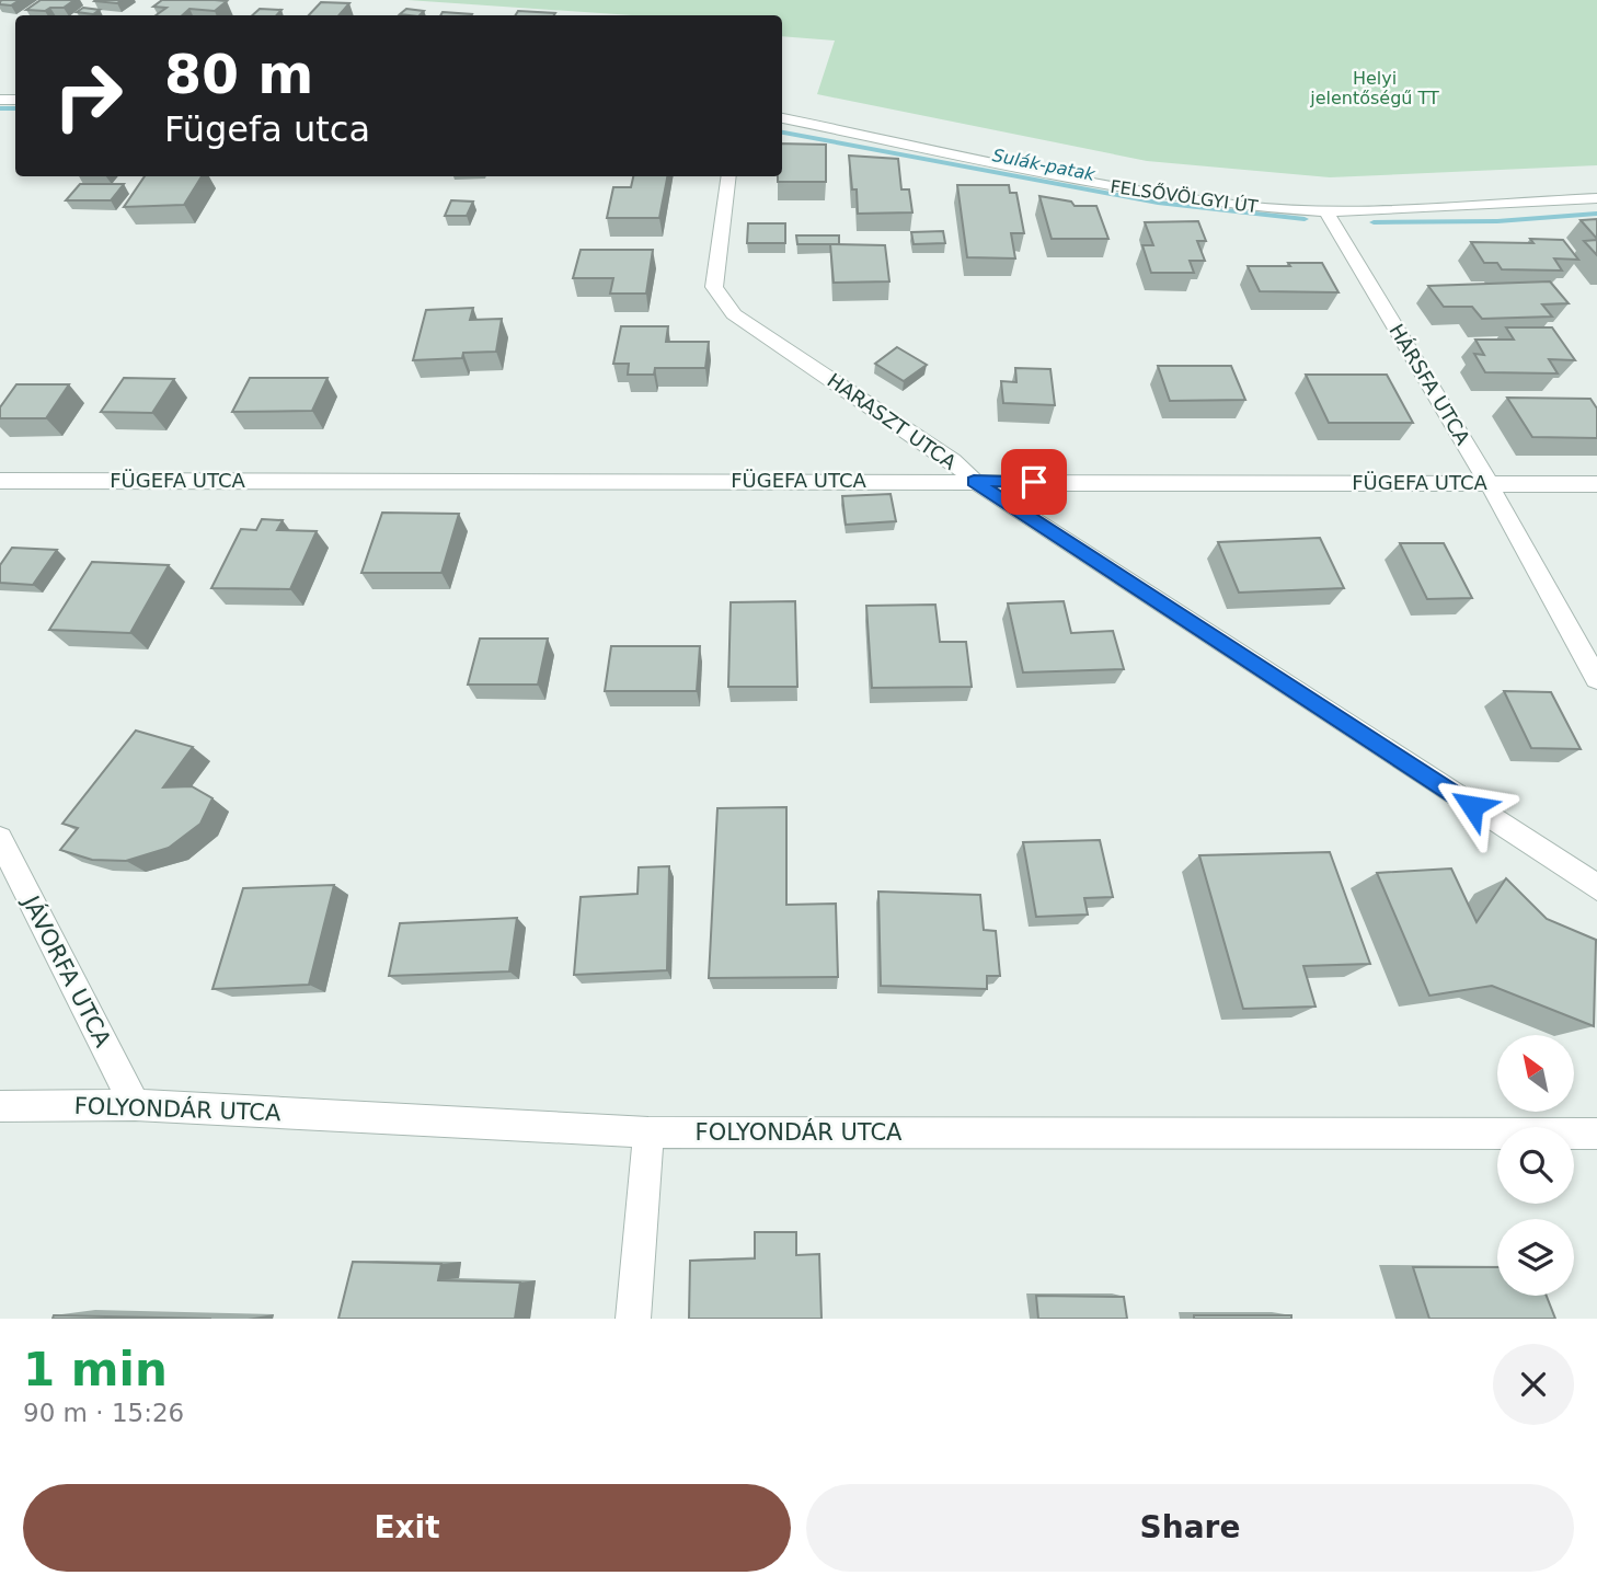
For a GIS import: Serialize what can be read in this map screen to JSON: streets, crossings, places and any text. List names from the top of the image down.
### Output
{
  "streets": {
    "street": [
      "FELSŐVÖLGYI ÚT",
      "HÁRSFA UTCA",
      "HARASZT UTCA",
      "FÜGEFA UTCA",
      "JÁVORFA UTCA",
      "FOLYONDÁR UTCA"
    ]
  },
  "crossings": [
    ["FELSŐVÖLGYI ÚT", "HÁRSFA UTCA"],
    ["HÁRSFA UTCA", "FÜGEFA UTCA"],
    ["HARASZT UTCA", "FÜGEFA UTCA"],
    ["JÁVORFA UTCA", "FOLYONDÁR UTCA"]
  ],
  "water": ["Sulák-patak"],
  "parks": ["Helyi jelentőségű TT"],
  "north": "top left",
  "page": {
    "turn": ["80 m", "Fügefa utca"],
    "heading": ["1 min", "90 m · 15:26"],
    "buttons": ["Exit", "Share"]
  }
}
